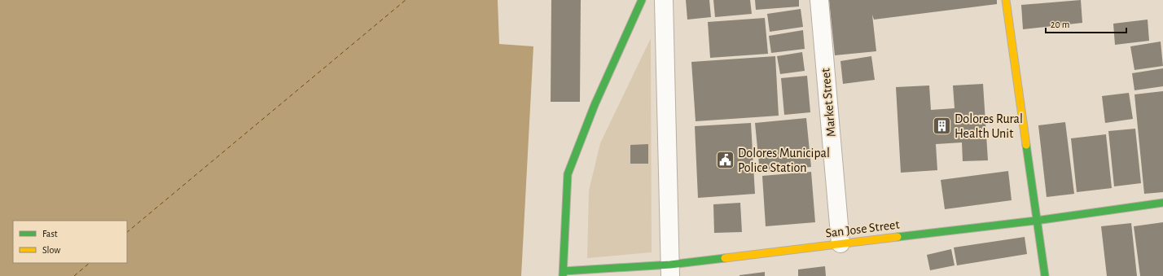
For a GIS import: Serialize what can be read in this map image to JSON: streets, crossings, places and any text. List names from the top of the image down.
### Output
{
  "streets": {
    "street": ["Market Street", "San Jose Street"]
  },
  "crossings": [
    ["Market Street", "San Jose Street"]
  ],
  "places": {
    "building": ["Dolores Rural Health Unit"],
    "public building": ["Dolores Municipal Police Station"]
  },
  "legend": ["Fast", "Slow"],
  "scale_bar": "20 m"
}
